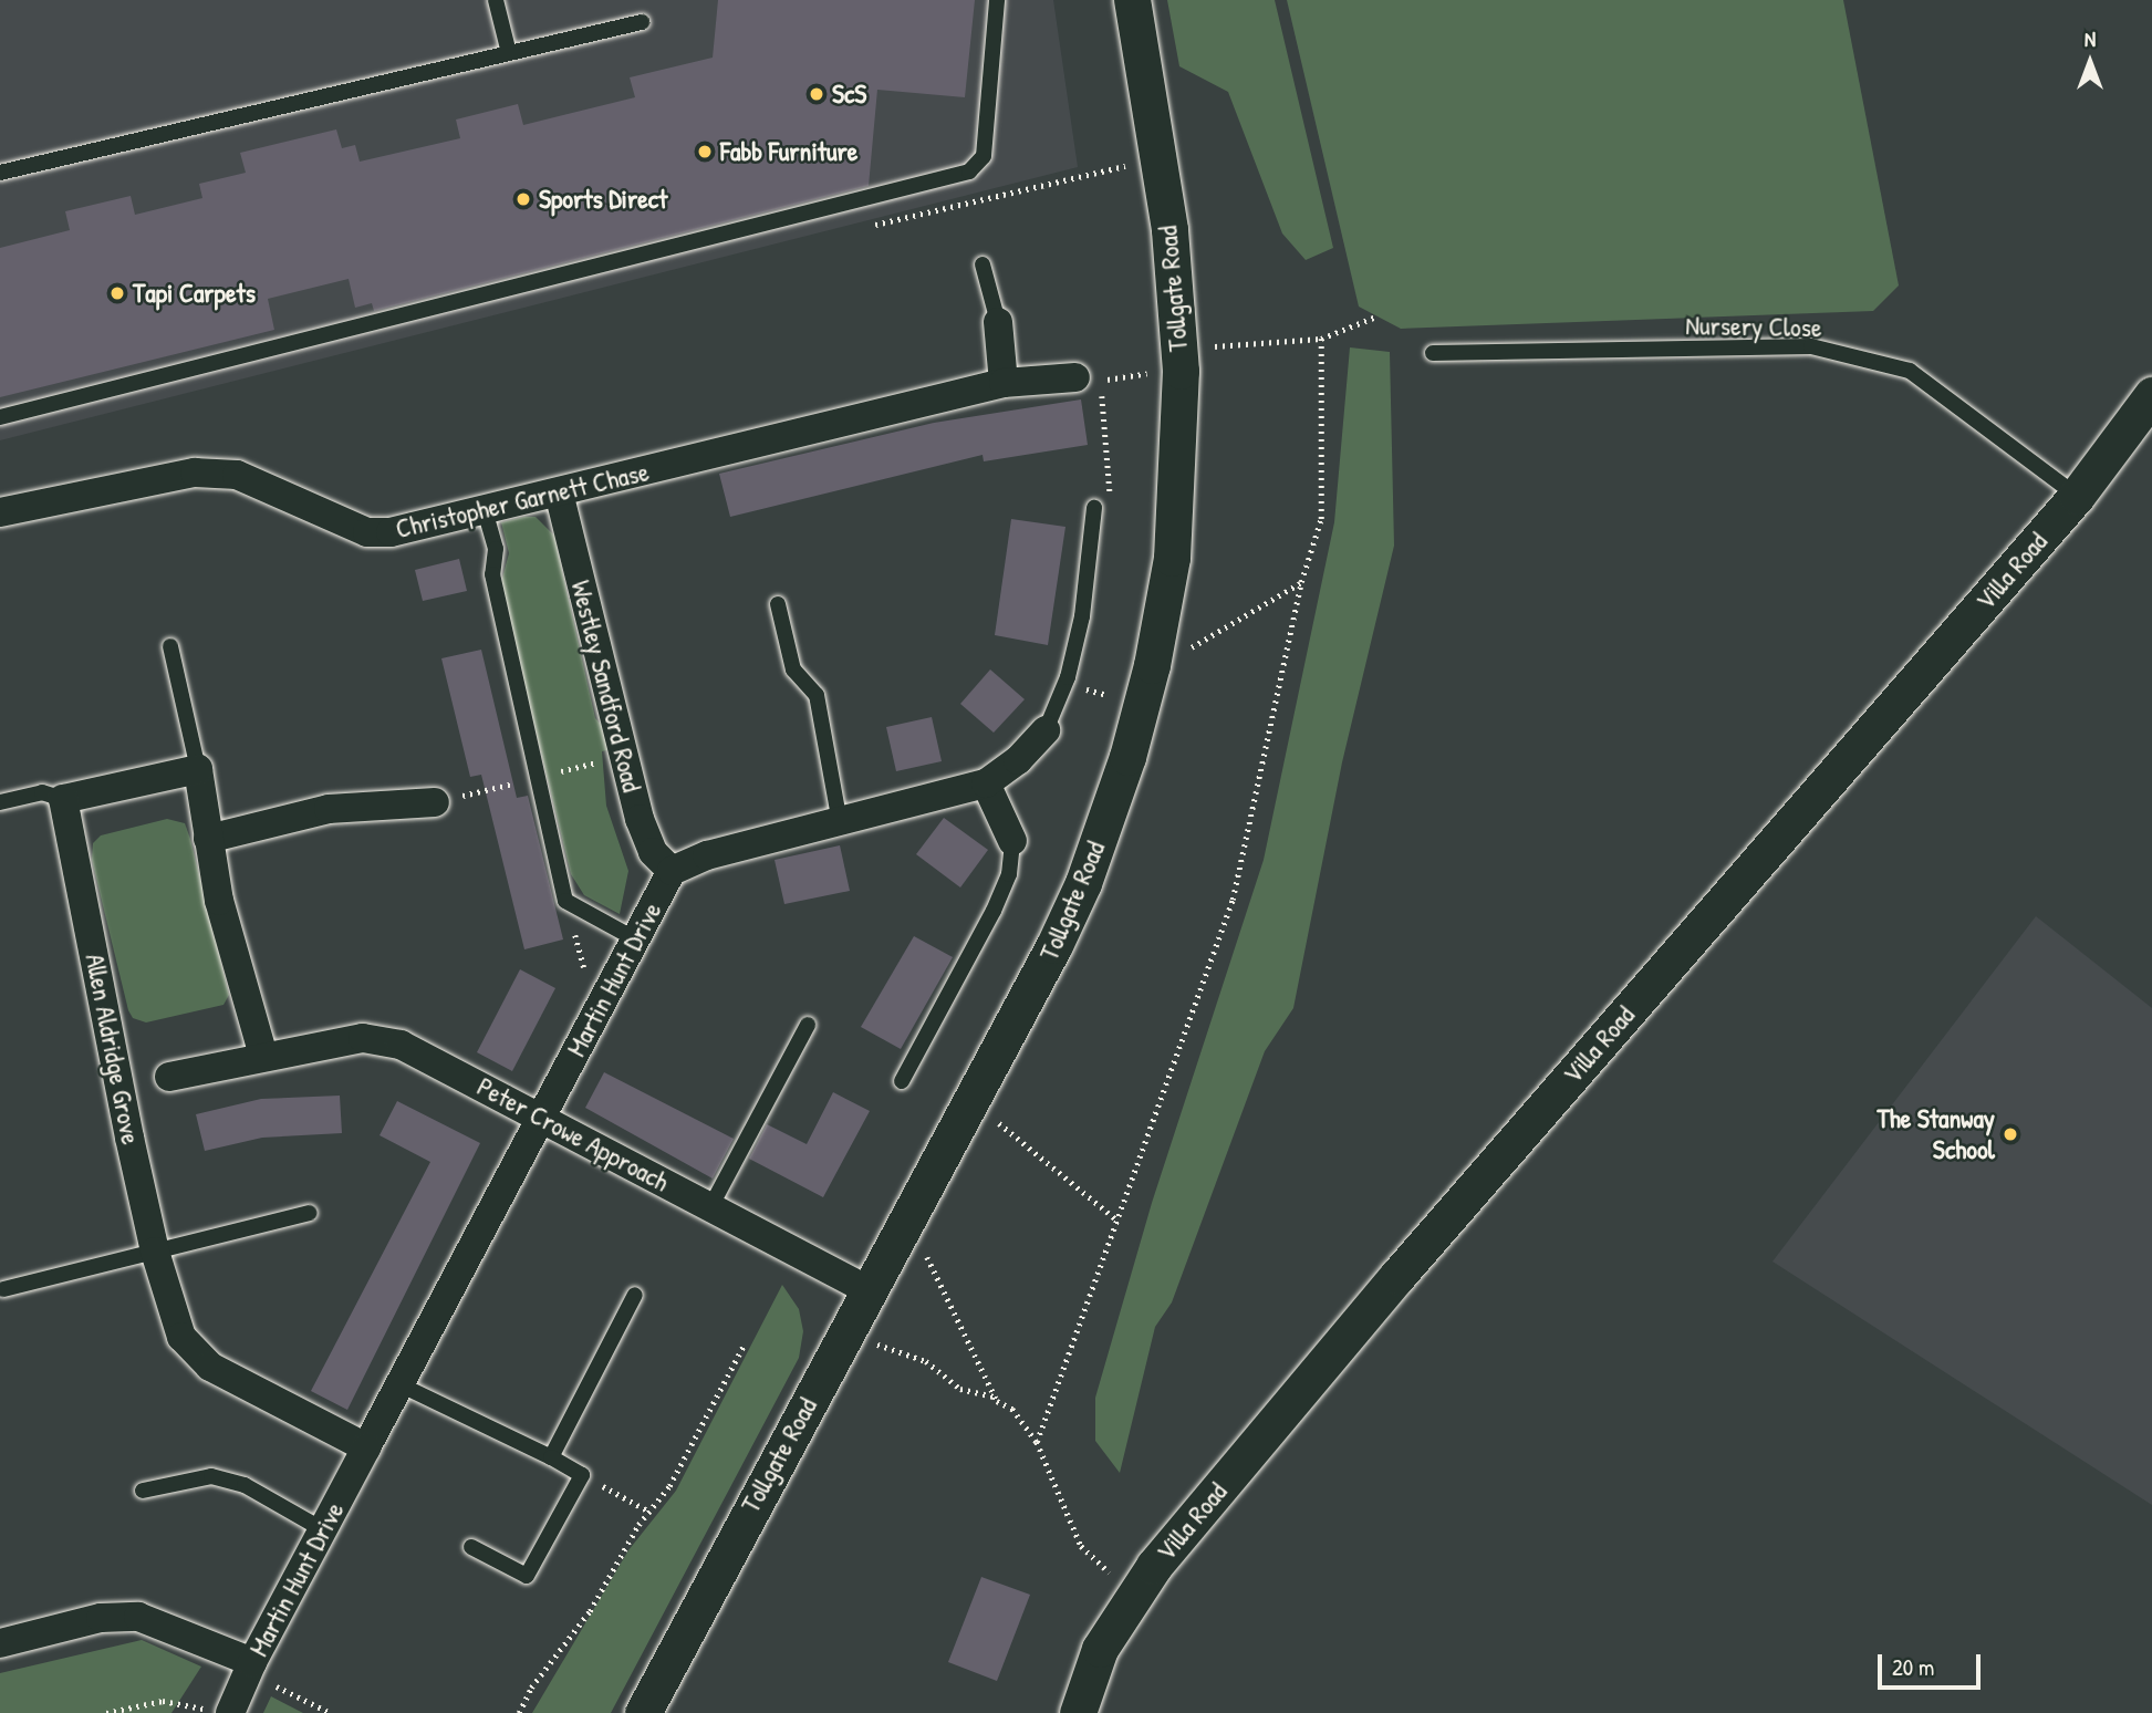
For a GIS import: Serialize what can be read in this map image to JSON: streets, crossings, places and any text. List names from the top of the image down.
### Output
{
  "streets": {
    "street": [
      "Tollgate Road",
      "Christopher Garnett Chase",
      "Villa Road",
      "Westley Sandford Road",
      "Martin Hunt Drive",
      "Allen Aldridge Grove",
      "Peter Crowe Approach"
    ],
    "lane": ["Nursery Close"]
  },
  "crossings": [
    ["Tollgate Road", "Peter Crowe Approach"],
    ["Nursery Close", "Villa Road"],
    ["Christopher Garnett Chase", "Westley Sandford Road"],
    ["Westley Sandford Road", "Martin Hunt Drive"],
    ["Martin Hunt Drive", "Allen Aldridge Grove"],
    ["Martin Hunt Drive", "Peter Crowe Approach"]
  ],
  "places": [
    "ScS",
    "Fabb Furniture",
    "Sports Direct",
    "Tapi Carpets",
    "The Stanway School"
  ],
  "scale_bar": "20 m",
  "north": "top"
}
